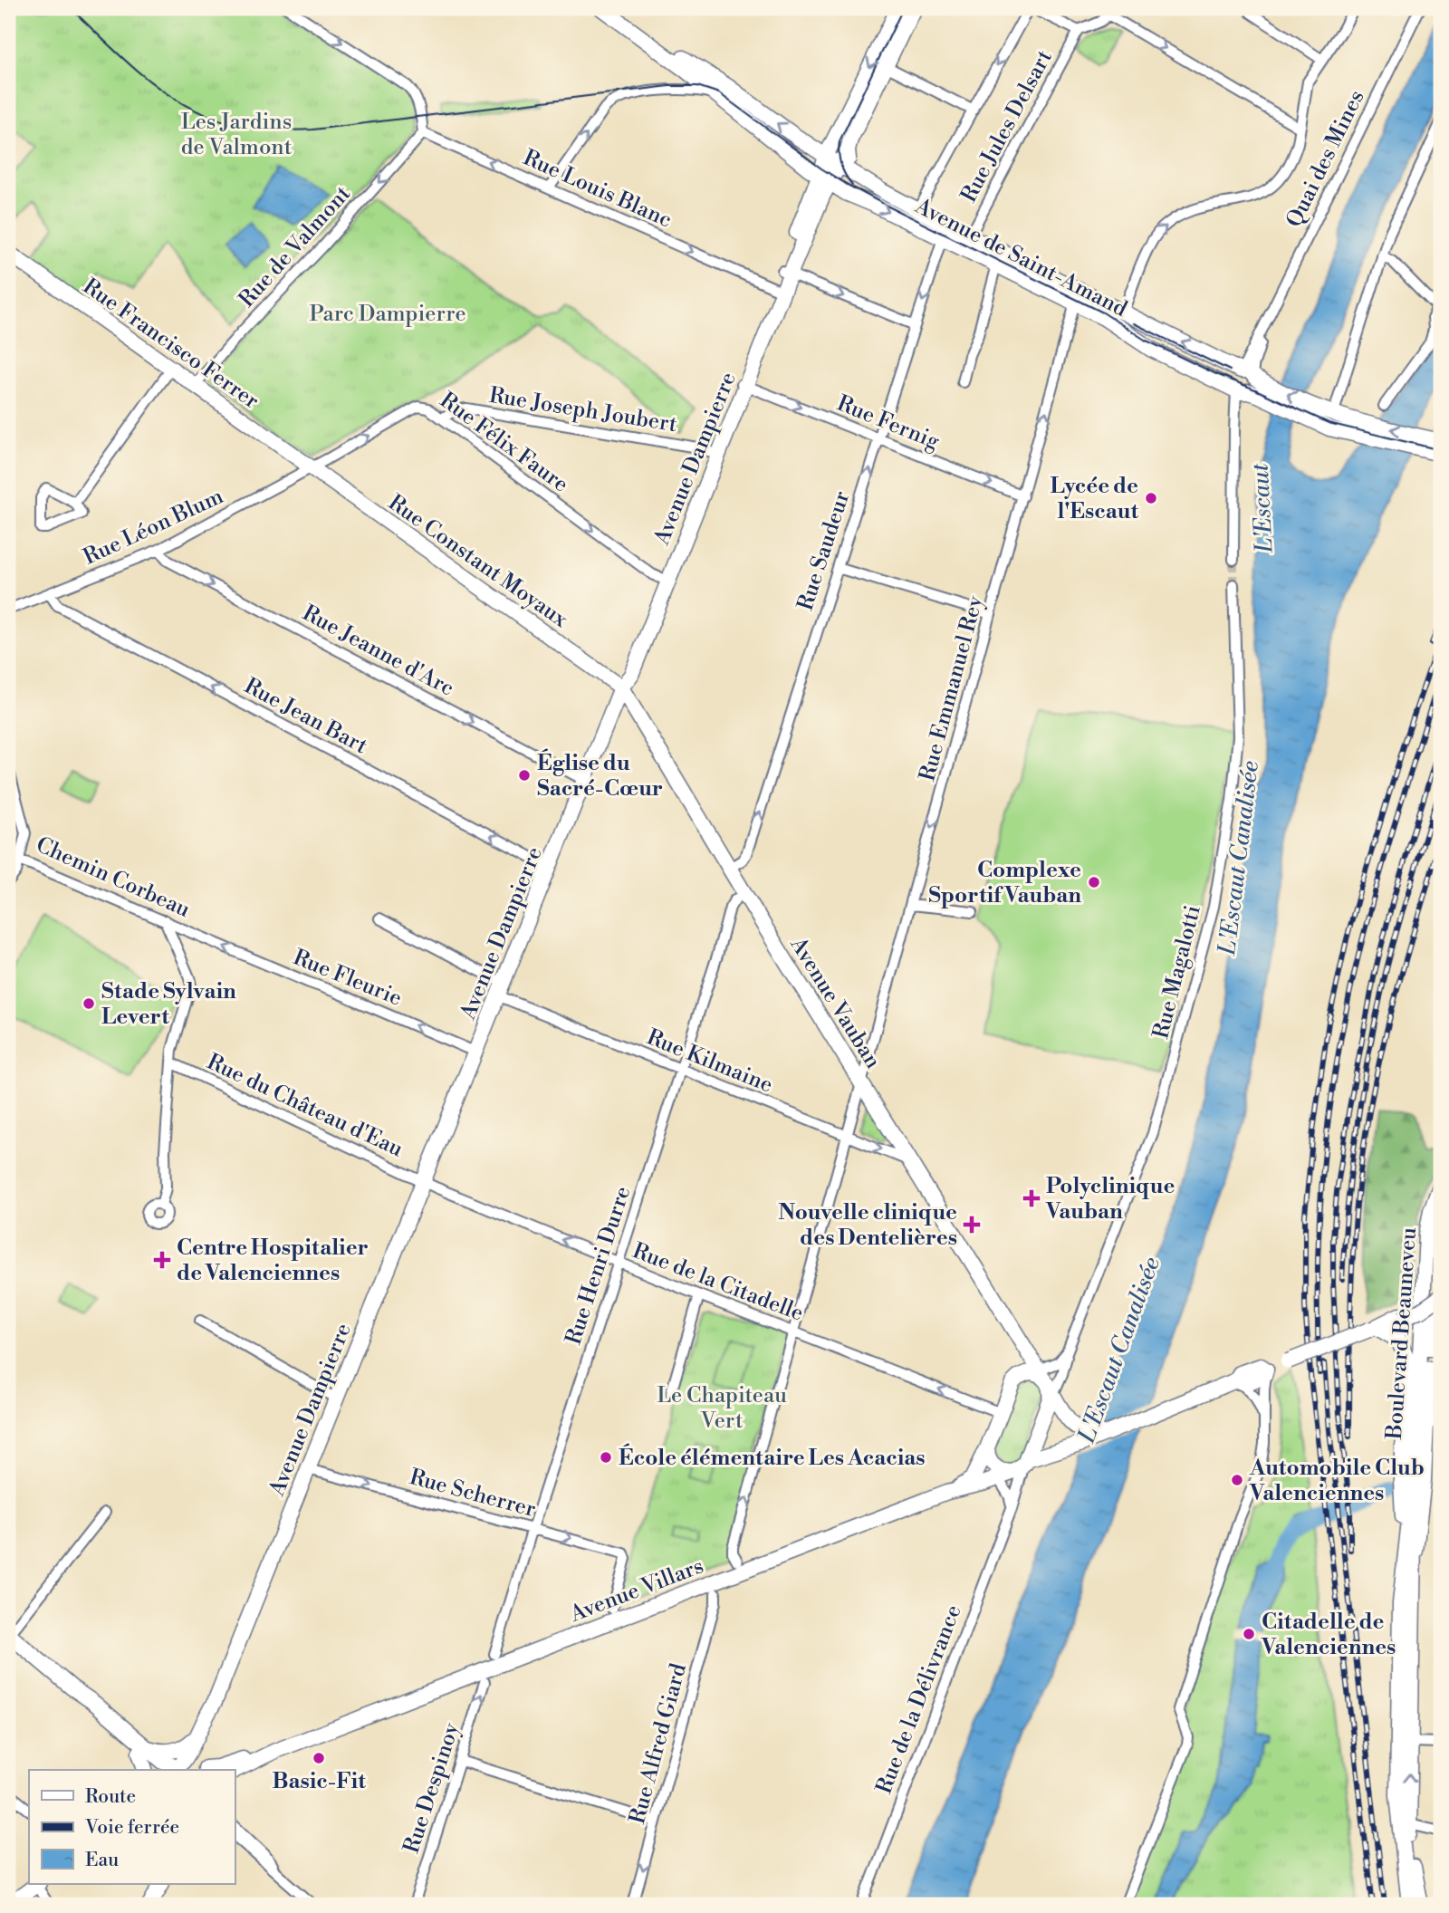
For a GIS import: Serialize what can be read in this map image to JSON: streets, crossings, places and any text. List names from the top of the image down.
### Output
{
  "streets": {
    "main road": [
      "Avenue de Saint-Amand",
      "Rue Francisco Ferrer",
      "Avenue Dampierre",
      "Rue Constant Moyaux",
      "Avenue Vauban",
      "Boulevard Beauneveu",
      "Avenue Villars"
    ],
    "street": [
      "Rue Jules Delsart",
      "Quai des Mines",
      "Rue Louis Blanc",
      "Rue de Valmont",
      "Rue Joseph Joubert",
      "Rue Fernig",
      "Rue Félix Faure",
      "Rue Léon Blum",
      "Rue Saudeur",
      "Rue Jeanne d'Arc",
      "Rue Emmanuel Rey",
      "Rue Jean Bart",
      "Chemin Corbeau",
      "Rue Magalotti",
      "Rue Fleurie",
      "Rue Kilmaine",
      "Rue du Château d'Eau",
      "Rue Henri Durre",
      "Rue de la Citadelle",
      "Rue Scherrer",
      "Rue de la Délivrance",
      "Rue Alfred Giard",
      "Rue Despinoy"
    ]
  },
  "crossings": [
    ["Rue Jules Delsart", "Avenue de Saint-Amand"],
    ["Quai des Mines", "Avenue de Saint-Amand"],
    ["Rue Louis Blanc", "Rue de Valmont"],
    ["Rue Louis Blanc", "Avenue Dampierre"],
    ["Rue de Valmont", "Rue Francisco Ferrer"],
    ["Avenue de Saint-Amand", "Rue Saudeur"],
    ["Avenue de Saint-Amand", "Rue Emmanuel Rey"],
    ["Rue Francisco Ferrer", "Rue Félix Faure"],
    ["Rue Francisco Ferrer", "Rue Léon Blum"],
    ["Rue Francisco Ferrer", "Rue Constant Moyaux"],
    ["Rue Joseph Joubert", "Rue Félix Faure"],
    ["Rue Joseph Joubert", "Avenue Dampierre"],
    ["Rue Fernig", "Avenue Dampierre"],
    ["Rue Fernig", "Rue Saudeur"],
    ["Rue Fernig", "Rue Emmanuel Rey"],
    ["Rue Félix Faure", "Avenue Dampierre"],
    ["Rue Félix Faure", "Rue Léon Blum"],
    ["Rue Félix Faure", "Rue Constant Moyaux"],
    ["Avenue Dampierre", "Rue Constant Moyaux"],
    ["Avenue Dampierre", "Rue Jeanne d'Arc"],
    ["Avenue Dampierre", "Rue Jean Bart"],
    ["Avenue Dampierre", "Rue Fleurie"],
    ["Avenue Dampierre", "Avenue Vauban"],
    ["Avenue Dampierre", "Rue Kilmaine"],
    ["Avenue Dampierre", "Rue du Château d'Eau"],
    ["Avenue Dampierre", "Rue de la Citadelle"],
    ["Avenue Dampierre", "Rue Scherrer"],
    ["Avenue Dampierre", "Avenue Villars"],
    ["Rue Léon Blum", "Rue Constant Moyaux"],
    ["Rue Léon Blum", "Rue Jeanne d'Arc"],
    ["Rue Léon Blum", "Rue Jean Bart"],
    ["Rue Saudeur", "Avenue Vauban"],
    ["Rue Constant Moyaux", "Avenue Vauban"],
    ["Rue Emmanuel Rey", "Avenue Vauban"],
    ["Rue Emmanuel Rey", "Rue Kilmaine"],
    ["Rue Emmanuel Rey", "Rue de la Citadelle"],
    ["Chemin Corbeau", "Rue Fleurie"],
    ["Rue Magalotti", "Avenue Vauban"],
    ["Avenue Vauban", "Rue Kilmaine"],
    ["Avenue Vauban", "Rue Henri Durre"],
    ["Avenue Vauban", "Avenue Villars"],
    ["Rue Kilmaine", "Rue Henri Durre"],
    ["Rue du Château d'Eau", "Rue de la Citadelle"],
    ["Rue Henri Durre", "Rue de la Citadelle"],
    ["Rue Henri Durre", "Rue Scherrer"],
    ["Avenue Villars", "Rue de la Délivrance"]
  ],
  "one_way": [
    "Rue de Valmont",
    "Rue Fernig",
    "Rue Félix Faure",
    "Rue Jeanne d'Arc",
    "Rue Jean Bart",
    "Rue Fleurie",
    "Rue de la Citadelle",
    "Rue Scherrer",
    "Rue Despinoy"
  ],
  "water": ["L'Escaut", "L'Escaut Canalisée"],
  "parks": ["Les Jardins de Valmont", "Parc Dampierre", "Le Chapiteau Vert"],
  "places": {
    "other": [
      "Lycée de l'Escaut",
      "Église du Sacré-Cœur",
      "Complexe Sportif Vauban",
      "Stade Sylvain Levert",
      "École élémentaire Les Acacias",
      "Automobile Club Valenciennes",
      "Citadelle de Valenciennes",
      "Basic-Fit"
    ],
    "health": ["Polyclinique Vauban", "Nouvelle clinique des Dentelières", "Centre Hospitalier de Valenciennes"]
  },
  "legend": ["Route", "Voie ferrée", "Eau"]
}
